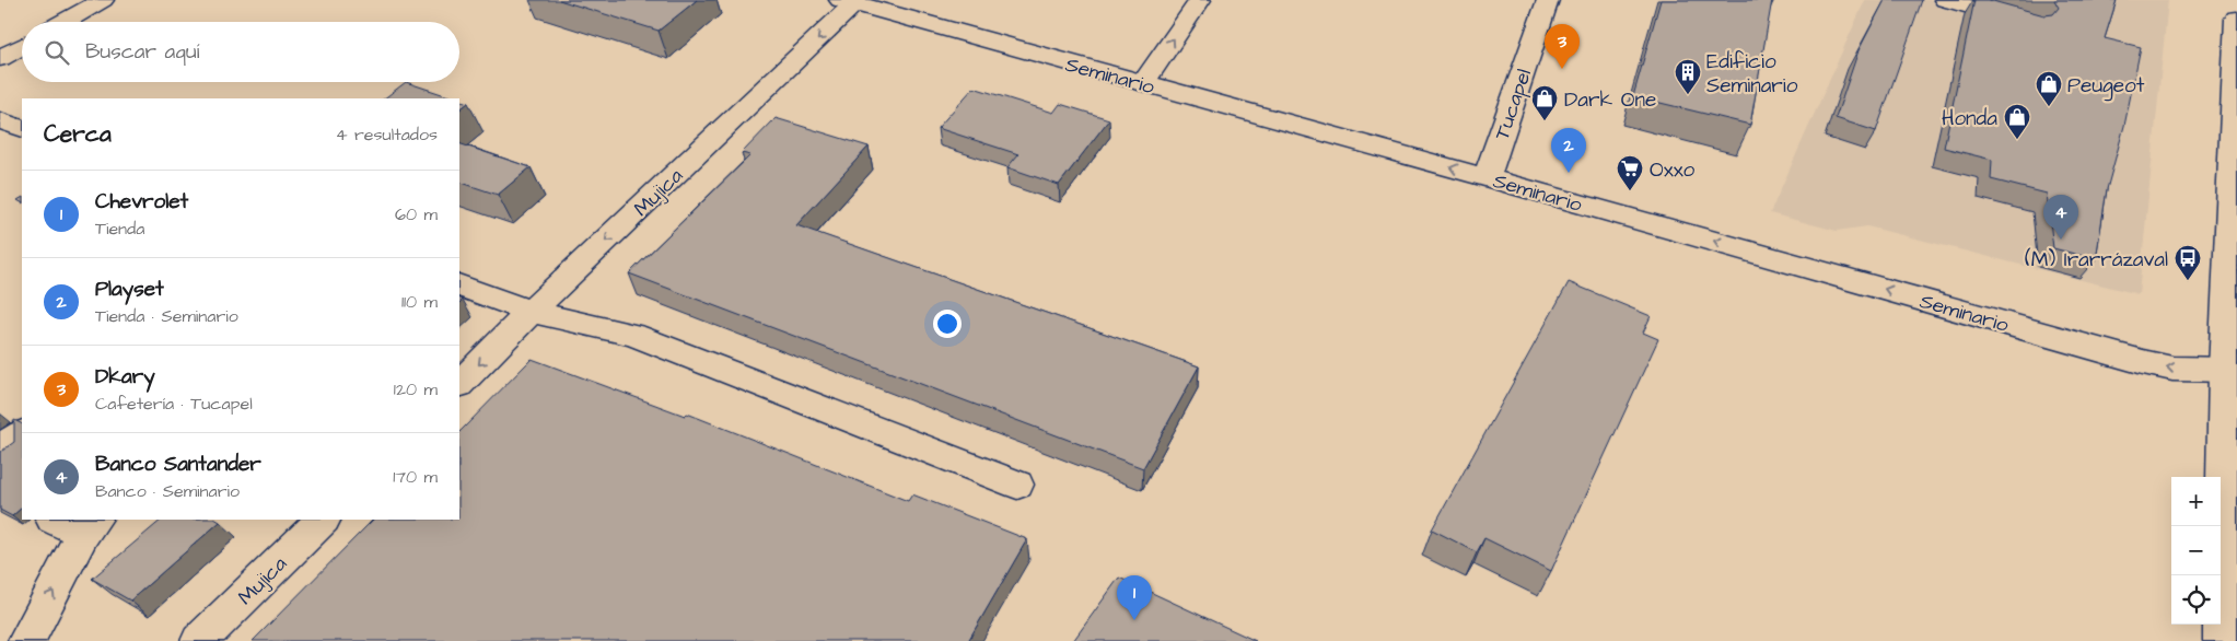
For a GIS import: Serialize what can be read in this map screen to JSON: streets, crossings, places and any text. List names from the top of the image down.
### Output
{
  "streets": {
    "street": ["Seminario", "Tucapel", "Mujica"]
  },
  "crossings": [
    ["Seminario", "Tucapel"],
    ["Seminario", "Mujica"]
  ],
  "one_way": ["Seminario", "Mujica"],
  "places": {
    "building": ["Edificio Seminario"],
    "shop": ["Peugeot", "Dark One", "Honda"],
    "supermarket": ["Oxxo"],
    "bus stop": ["(M) Irarrázaval"]
  },
  "page": {
    "search": "Buscar aquí",
    "pins": [
      "3",
      "2",
      "4",
      "1"
    ],
    "heading": ["Cerca", "4 resultados"],
    "list": [
      {
        "mark": "1",
        "name": "Chevrolet",
        "note": "Tienda",
        "value": "60 m"
      },
      {
        "mark": "2",
        "name": "Playset",
        "note": "Tienda · Seminario",
        "value": "110 m"
      },
      {
        "mark": "3",
        "name": "Dkary",
        "note": "Cafetería · Tucapel",
        "value": "120 m"
      },
      {
        "mark": "4",
        "name": "Banco Santander",
        "note": "Banco · Seminario",
        "value": "170 m"
      }
    ],
    "map_buttons": ["+", "−"]
  }
}
